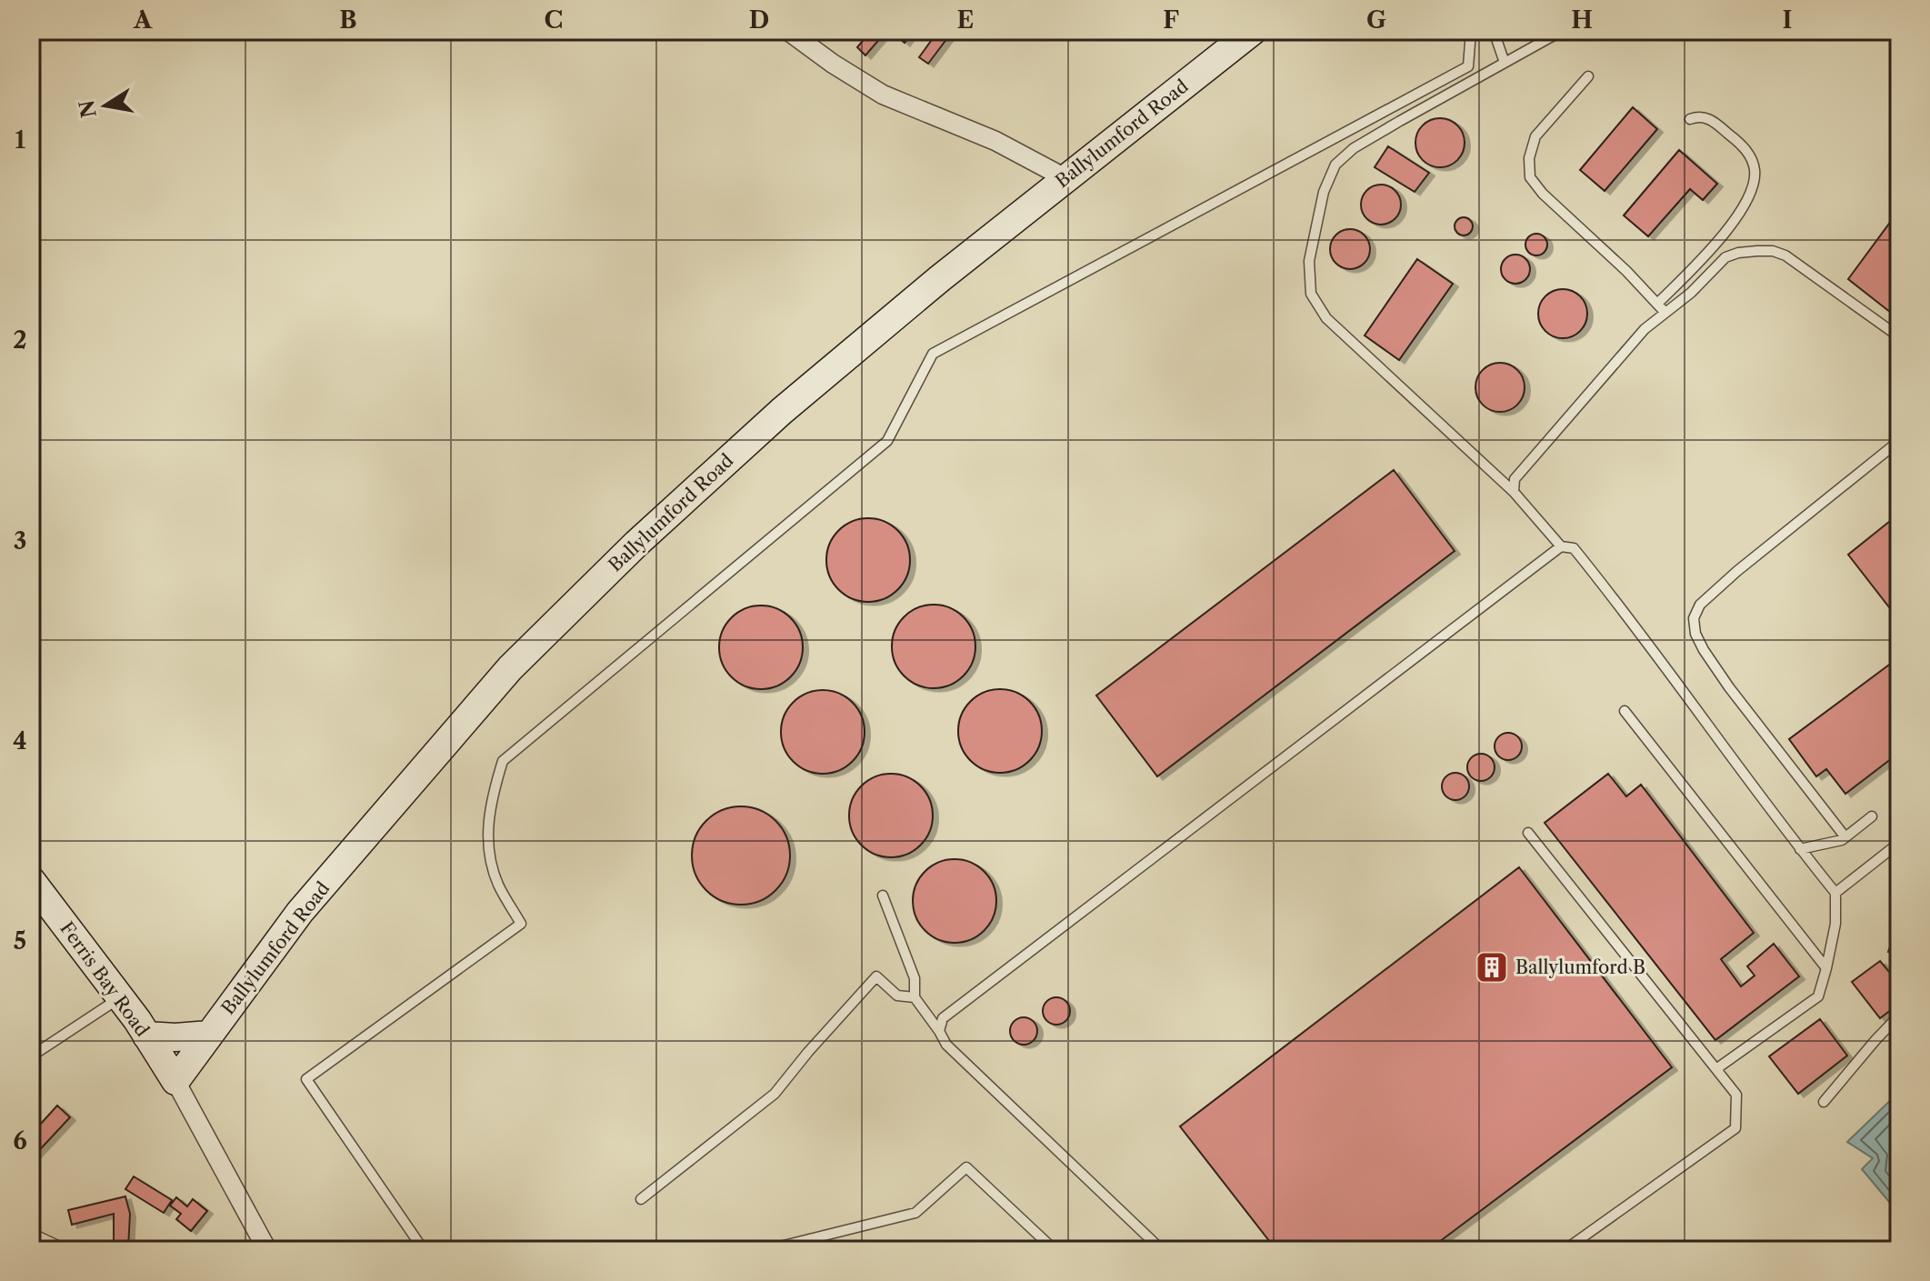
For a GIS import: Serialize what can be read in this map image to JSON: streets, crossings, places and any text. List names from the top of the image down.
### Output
{
  "streets": {
    "main road": ["Ballylumford Road", "Ferris Bay Road"]
  },
  "crossings": [
    ["Ballylumford Road", "Ferris Bay Road"]
  ],
  "places": {
    "building": ["Ballylumford B"]
  },
  "north": "left",
  "grid": {
    "columns": [
      "A",
      "B",
      "C",
      "D",
      "E",
      "F",
      "G",
      "H",
      "I"
    ],
    "rows": [
      "1",
      "2",
      "3",
      "4",
      "5",
      "6"
    ]
  }
}
